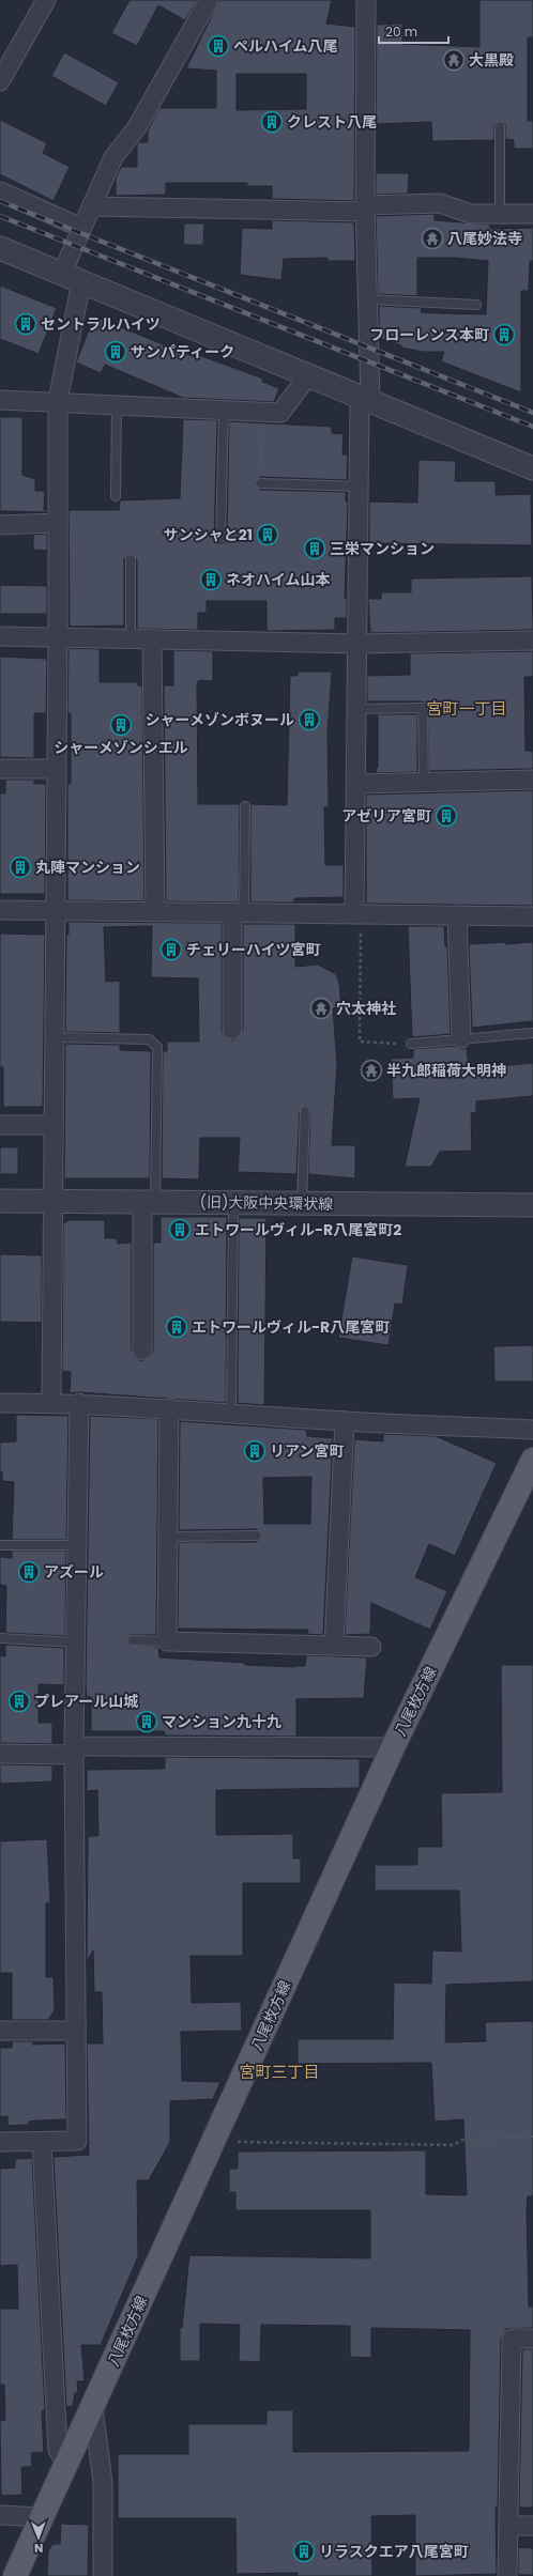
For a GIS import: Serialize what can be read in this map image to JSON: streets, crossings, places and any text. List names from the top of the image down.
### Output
{
  "streets": {
    "main road": ["八尾枚方線"],
    "street": ["(旧)大阪中央環状線"]
  },
  "districts": ["宮町一丁目", "宮町三丁目"],
  "places": {
    "building": [
      "ペルハイム八尾",
      "クレスト八尾",
      "セントラルハイツ",
      "フローレンス本町",
      "サンパティーク",
      "サンシャと21",
      "三栄マンション",
      "ネオハイム山本",
      "シャーメゾンボヌール",
      "シャーメゾンシエル",
      "アゼリア宮町",
      "丸陣マンション",
      "チェリーハイツ宮町",
      "エトワールヴィル-R八尾宮町2",
      "エトワールヴィル-R八尾宮町",
      "リアン宮町",
      "アズール",
      "プレアール山城",
      "マンション九十九",
      "リラスクエア八尾宮町"
    ],
    "temple": [
      "大黒殿",
      "八尾妙法寺",
      "穴太神社",
      "半九郎稲荷大明神"
    ]
  },
  "scale_bar": "20 m",
  "north": "bottom"
}
